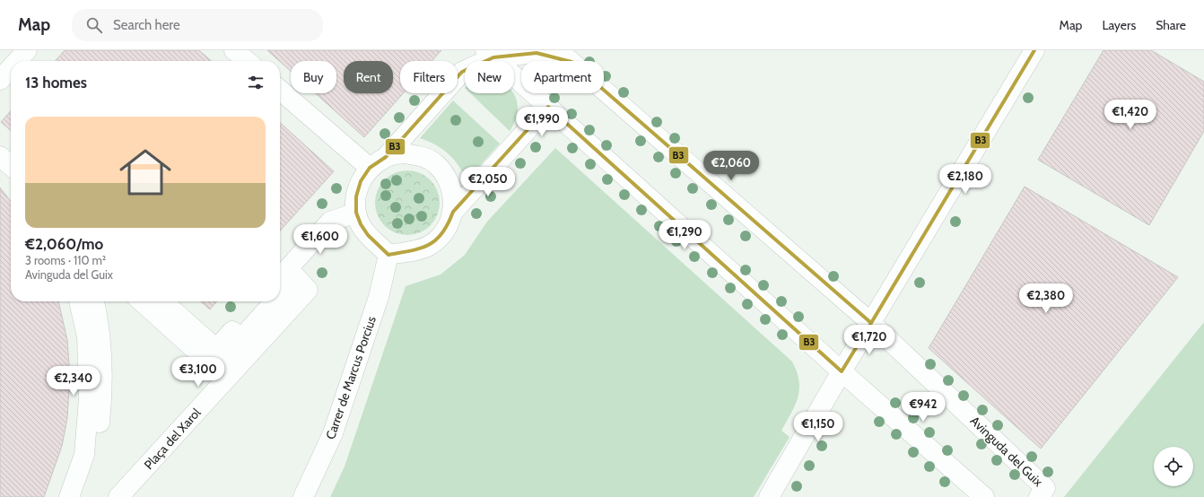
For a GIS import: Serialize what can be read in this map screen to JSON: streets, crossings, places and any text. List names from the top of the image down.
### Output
{
  "streets": {
    "street": ["Carrer de Marcus Porcius", "Plaça del Xarol", "Avinguda del Guix"]
  },
  "lines": ["transit line B3"],
  "page": {
    "header": "Map",
    "search": "Search here",
    "nav": ["Map", "Layers", "Share"],
    "chip": [
      "Buy",
      "Rent",
      "Filters",
      "New",
      "Apartment"
    ],
    "heading": "13 homes",
    "price": [
      "€1,420",
      "€1,990",
      "€2,060",
      "€2,180",
      "€2,050",
      "€1,290",
      "€1,600",
      "€2,380",
      "€1,720",
      "€3,100",
      "€2,340",
      "€942",
      "€1,150"
    ],
    "list": [
      {
        "name": "€2,060/mo",
        "note": "3 rooms · 110 m² · Avinguda del Guix"
      }
    ]
  }
}
